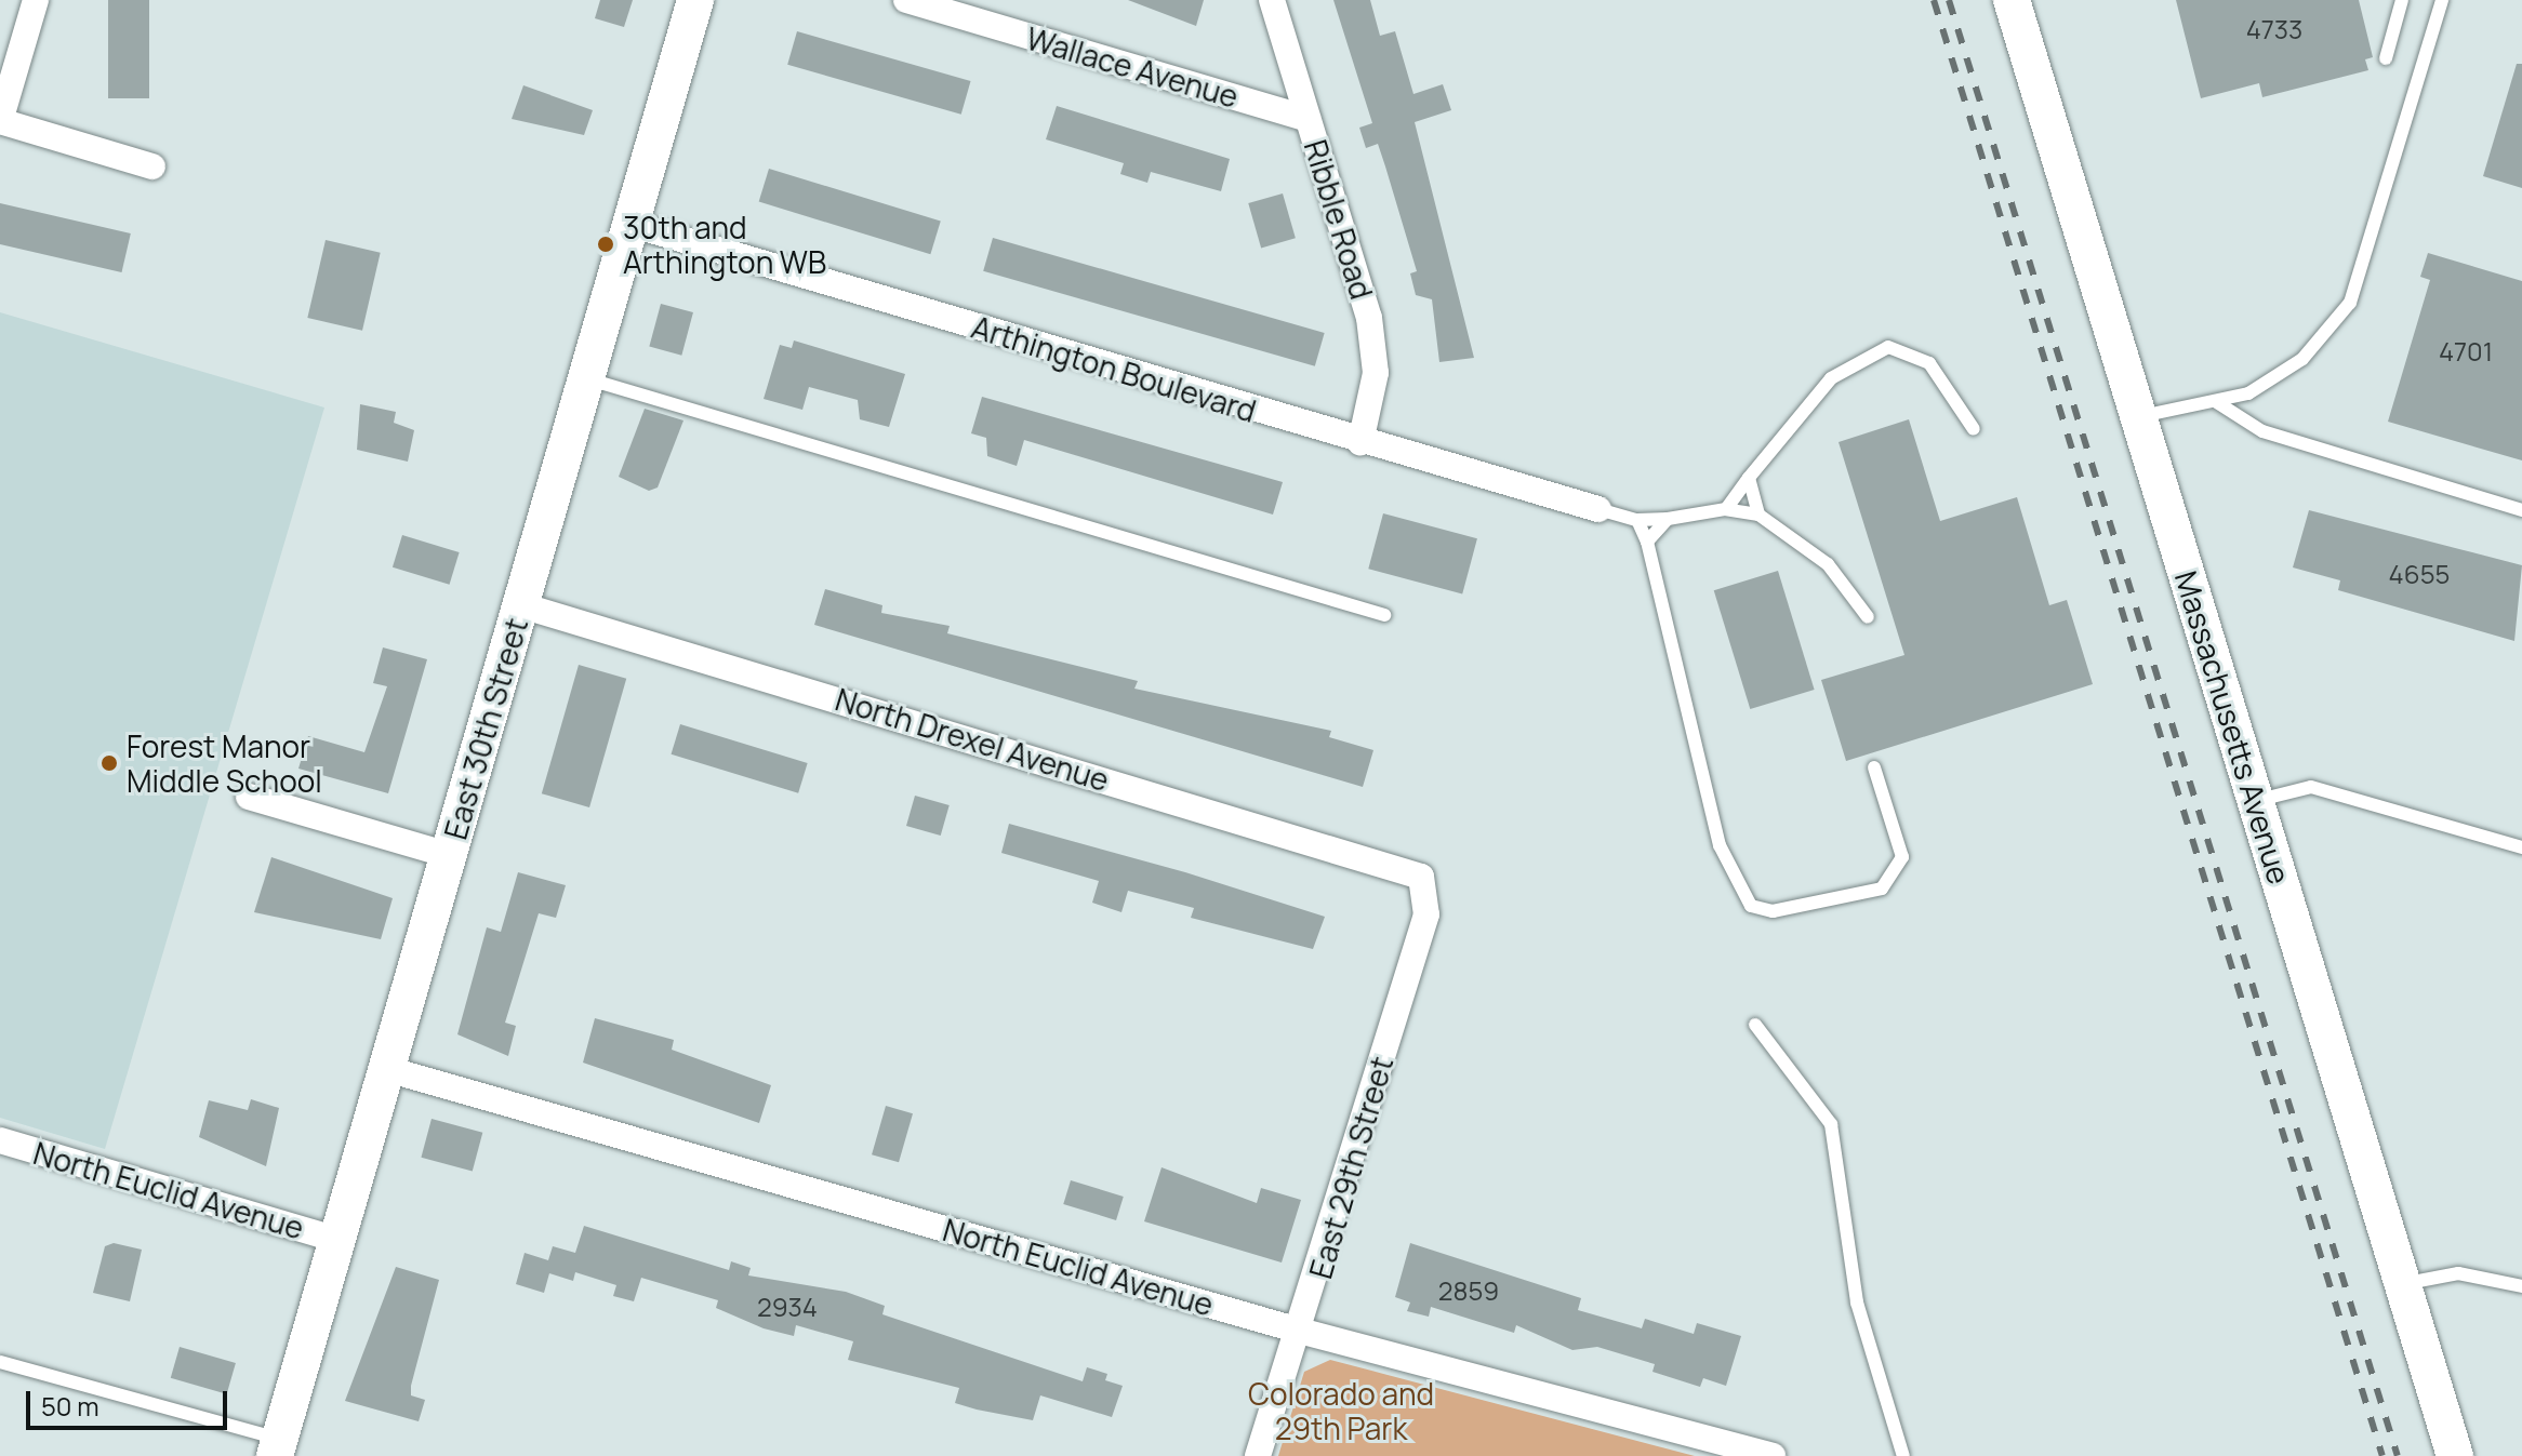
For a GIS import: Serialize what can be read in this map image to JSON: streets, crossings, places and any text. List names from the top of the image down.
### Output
{
  "streets": {
    "main road": ["Massachusetts Avenue", "East 30th Street"],
    "street": [
      "Wallace Avenue",
      "Ribble Road",
      "Arthington Boulevard",
      "North Drexel Avenue",
      "East 29th Street",
      "North Euclid Avenue"
    ]
  },
  "crossings": [
    ["Wallace Avenue", "Ribble Road"],
    ["Ribble Road", "Arthington Boulevard"],
    ["Arthington Boulevard", "East 30th Street"],
    ["East 30th Street", "North Drexel Avenue"],
    ["East 30th Street", "North Euclid Avenue"],
    ["North Drexel Avenue", "East 29th Street"],
    ["East 29th Street", "North Euclid Avenue"]
  ],
  "parks": ["Colorado and 29th Park"],
  "places": ["30th and Arthington WB", "Forest Manor Middle School"],
  "house_numbers": [
    "4733",
    "4701",
    "4655",
    "2859",
    "2934"
  ],
  "scale_bar": "50 m"
}
